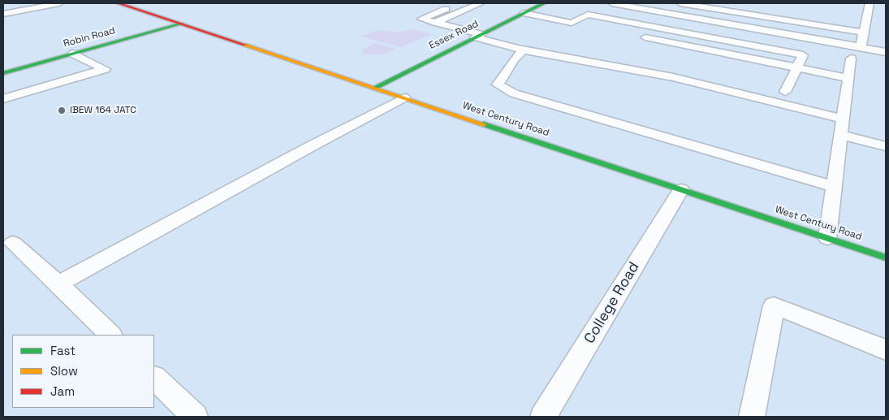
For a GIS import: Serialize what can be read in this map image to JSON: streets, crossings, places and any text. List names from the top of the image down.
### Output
{
  "streets": {
    "main road": ["Essex Road", "Robin Road", "West Century Road"],
    "lane": ["College Road"]
  },
  "crossings": [
    ["Essex Road", "West Century Road"],
    ["Robin Road", "West Century Road"],
    ["West Century Road", "College Road"]
  ],
  "places": ["IBEW 164 JATC"],
  "legend": ["Fast", "Slow", "Jam"]
}
